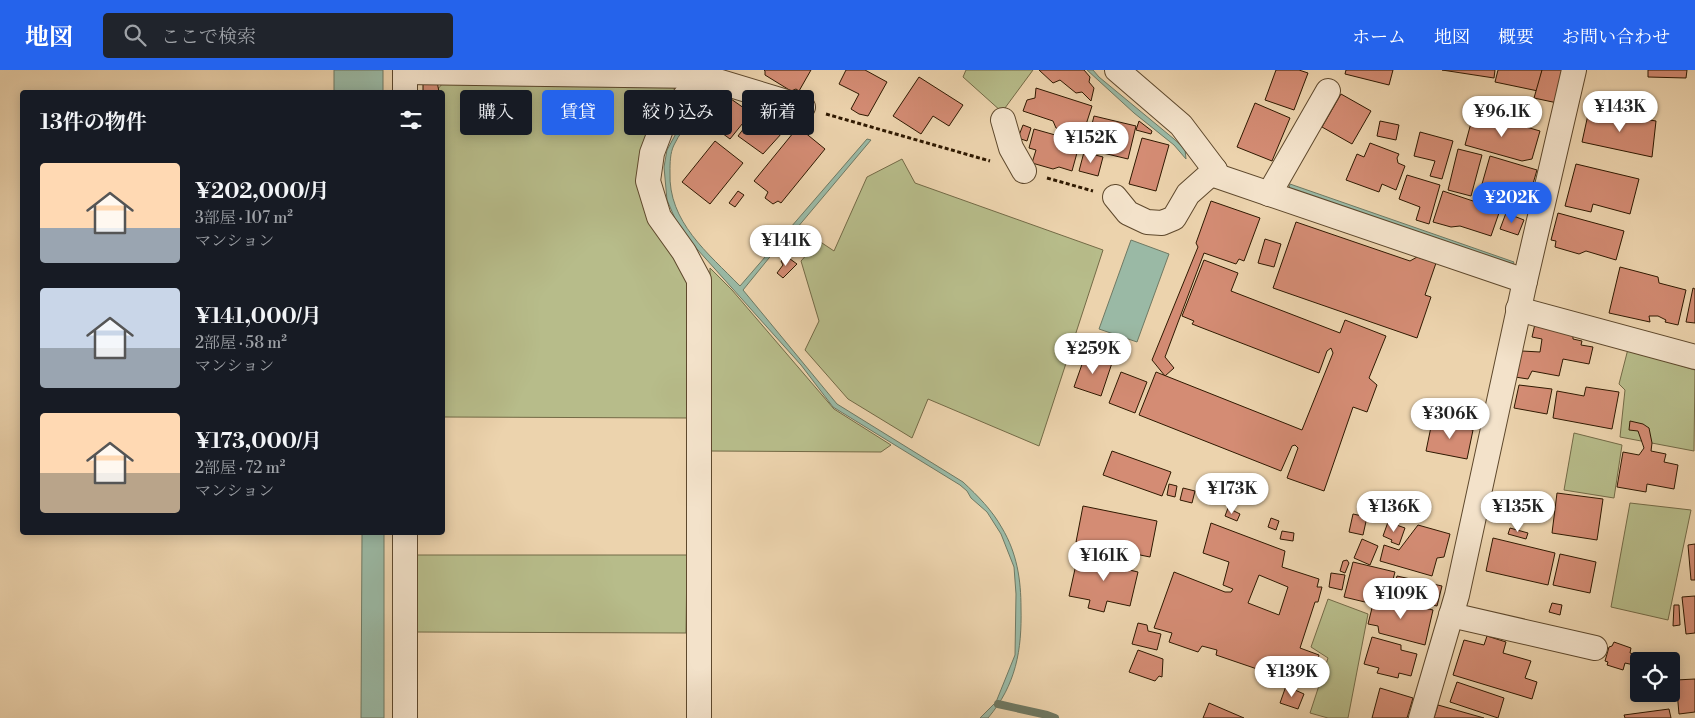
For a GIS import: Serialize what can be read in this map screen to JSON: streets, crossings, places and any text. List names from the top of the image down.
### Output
{
  "page": {
    "header": "地図",
    "search": "ここで検索",
    "nav": [
      "ホーム",
      "地図",
      "概要",
      "お問い合わせ"
    ],
    "chip": [
      "購入",
      "賃貸",
      "絞り込み",
      "新着"
    ],
    "heading": "13件の物件",
    "price": [
      "¥143K",
      "¥96.1K",
      "¥152K",
      "¥202K",
      "¥141K",
      "¥259K",
      "¥306K",
      "¥173K",
      "¥136K",
      "¥135K",
      "¥161K",
      "¥109K",
      "¥139K"
    ],
    "list": [
      {
        "name": "¥202,000/月",
        "note": "3部屋 · 107 m² · マンション"
      },
      {
        "name": "¥141,000/月",
        "note": "2部屋 · 58 m² · マンション"
      },
      {
        "name": "¥173,000/月",
        "note": "2部屋 · 72 m² · マンション"
      }
    ]
  }
}
